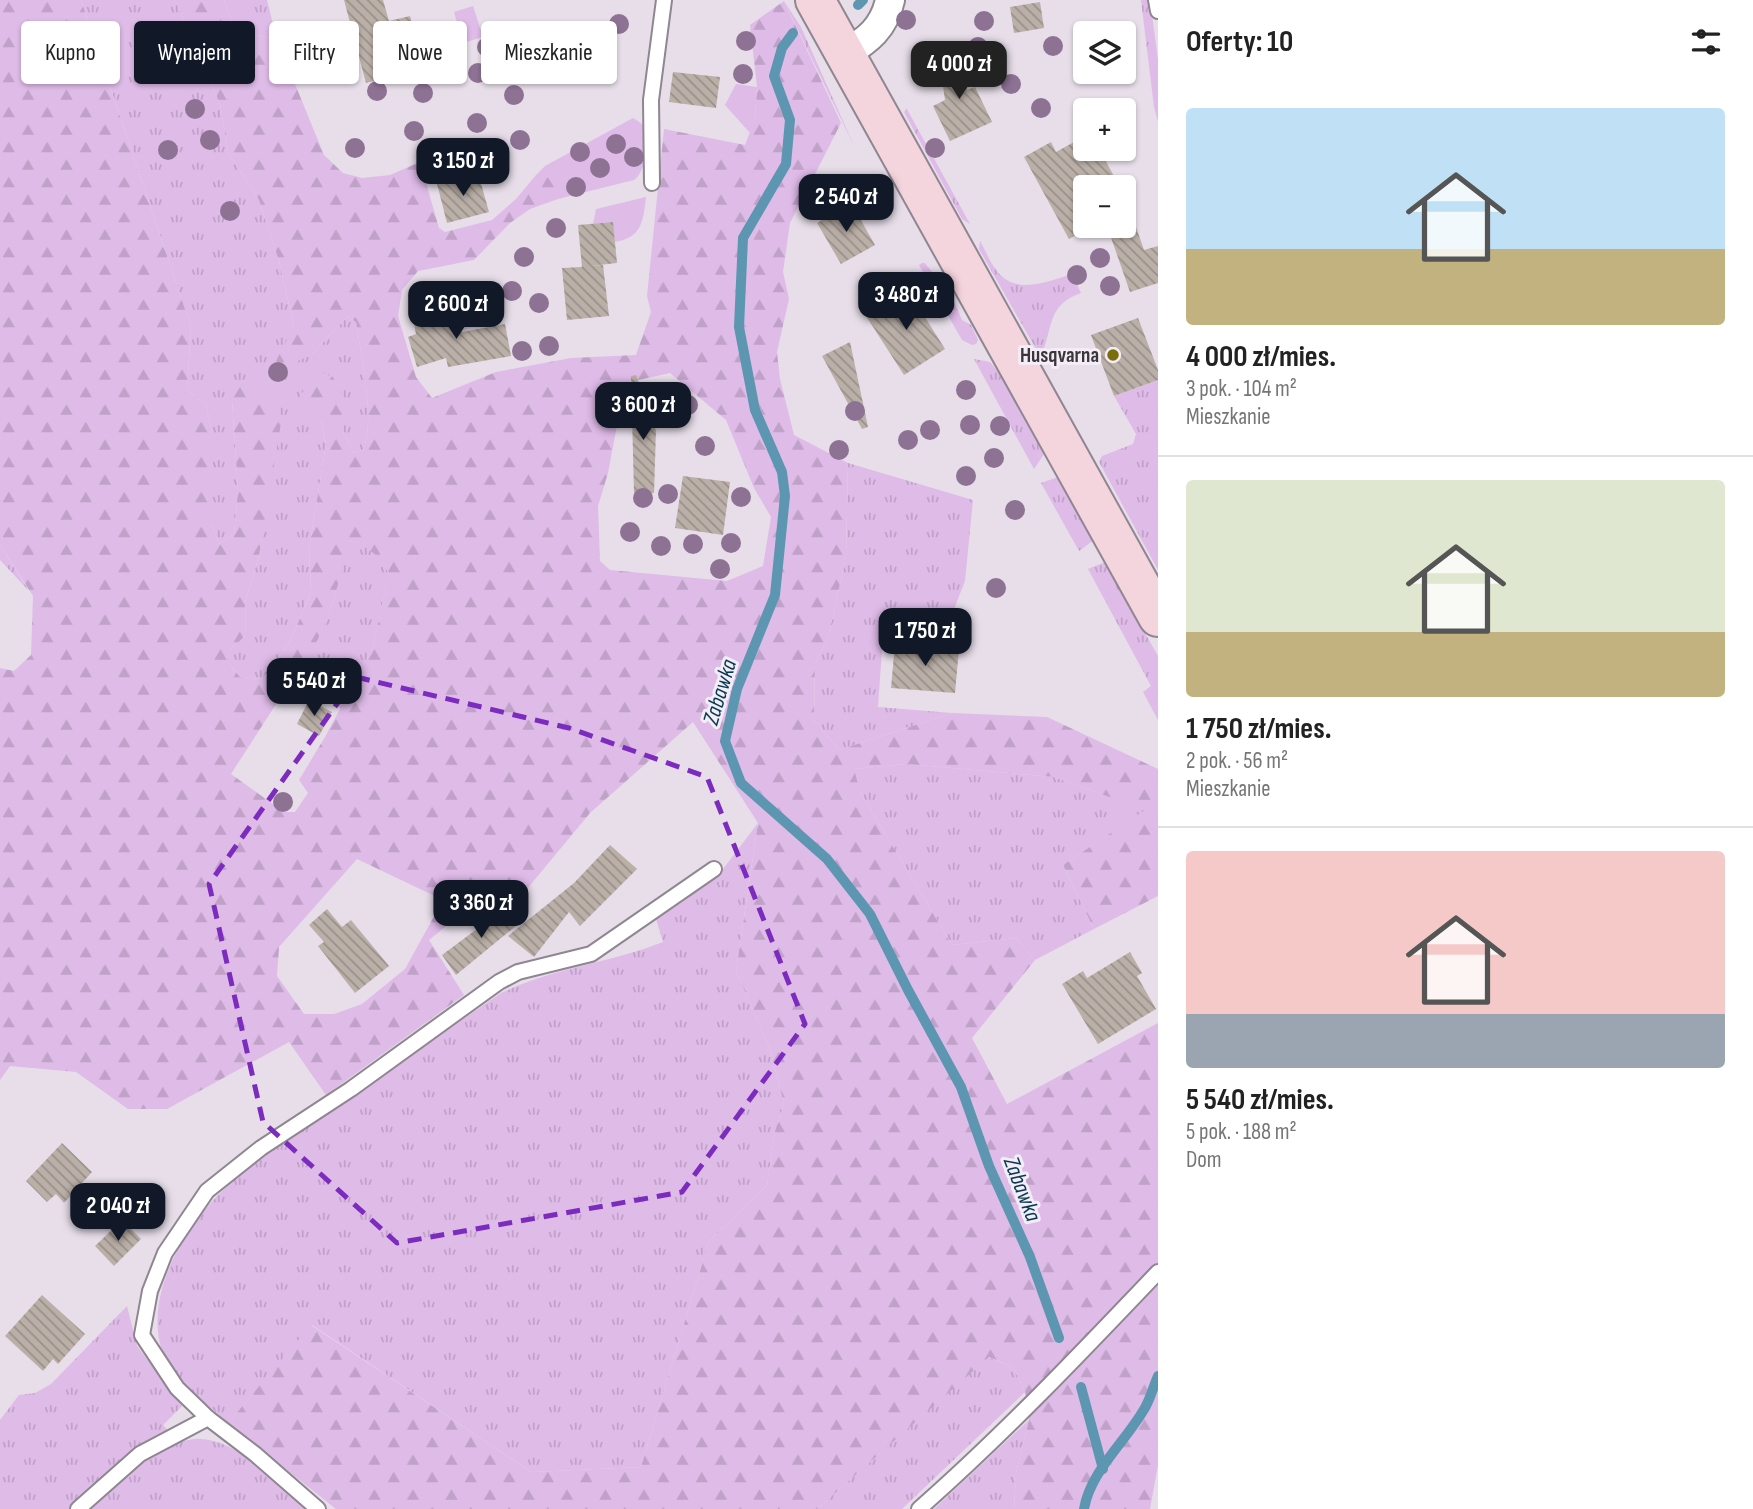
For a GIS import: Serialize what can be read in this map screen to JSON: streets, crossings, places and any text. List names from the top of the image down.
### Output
{
  "water": ["Zabawka"],
  "places": ["Husqvarna"],
  "page": {
    "heading": "Oferty: 10",
    "map_buttons": ["+", "−"],
    "chip": [
      "Kupno",
      "Wynajem",
      "Filtry",
      "Nowe",
      "Mieszkanie"
    ],
    "price": [
      "4 000 zł",
      "3 150 zł",
      "2 540 zł",
      "3 480 zł",
      "2 600 zł",
      "3 600 zł",
      "1 750 zł",
      "5 540 zł",
      "3 360 zł",
      "2 040 zł"
    ],
    "list": [
      {
        "name": "4 000 zł/mies.",
        "note": "3 pok. · 104 m² · Mieszkanie"
      },
      {
        "name": "1 750 zł/mies.",
        "note": "2 pok. · 56 m² · Mieszkanie"
      },
      {
        "name": "5 540 zł/mies.",
        "note": "5 pok. · 188 m² · Dom"
      }
    ]
  }
}
